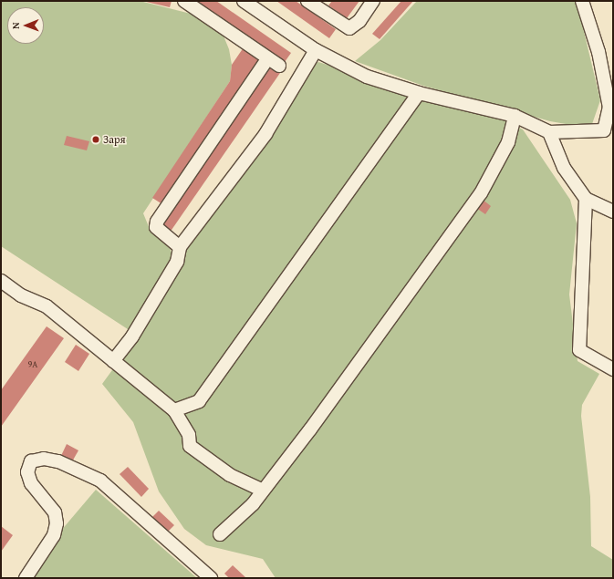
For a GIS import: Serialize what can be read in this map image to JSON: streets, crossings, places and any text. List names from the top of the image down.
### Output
{
  "places": ["Заря"],
  "house_numbers": ["9А"],
  "north": "left"
}
